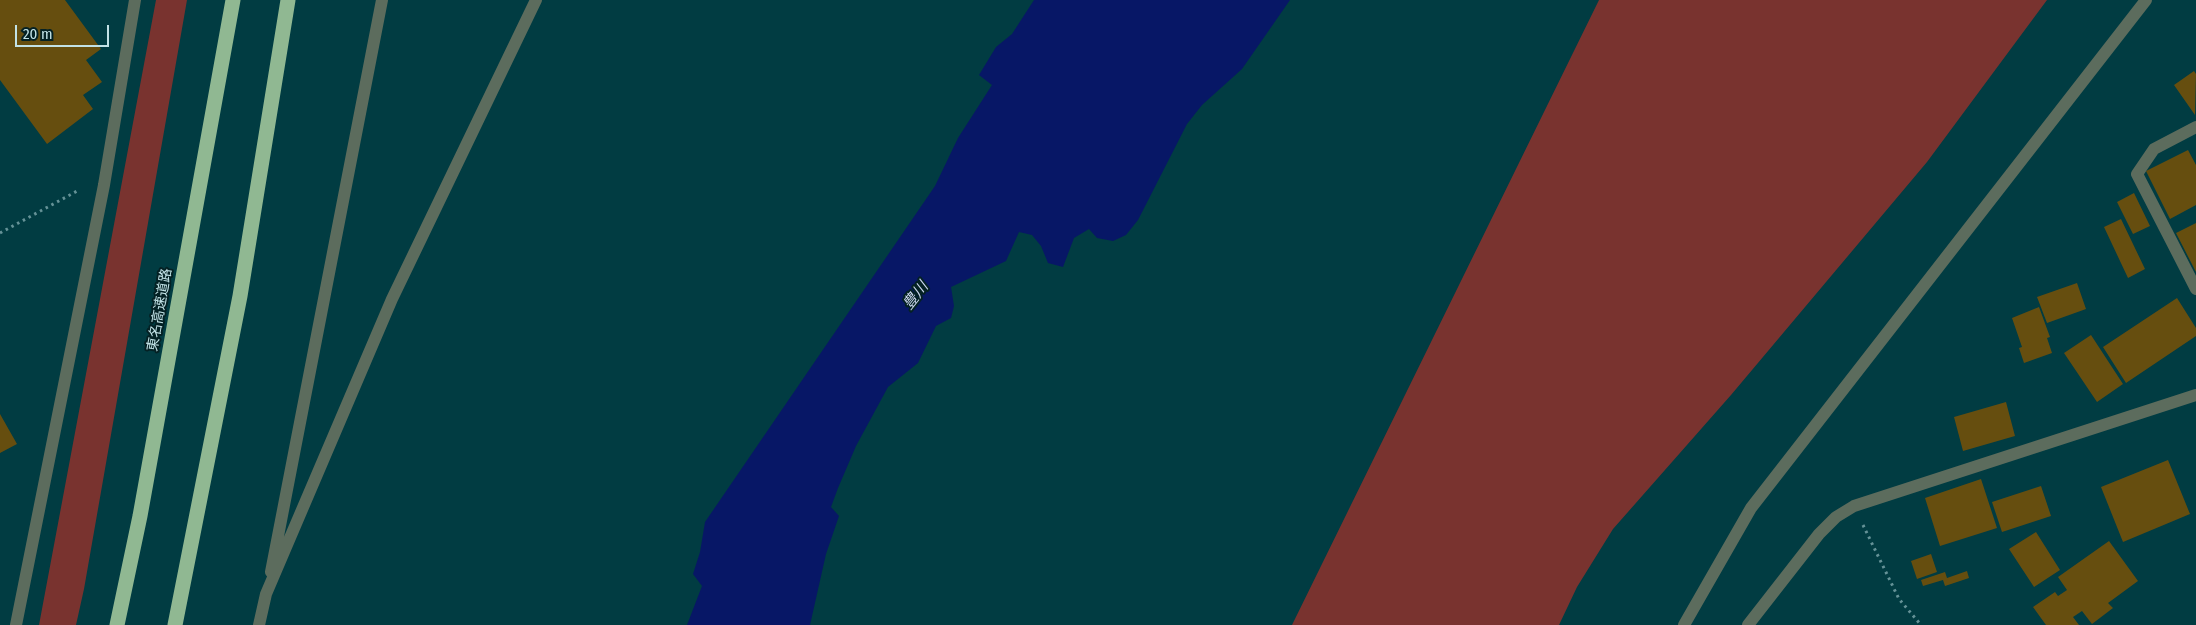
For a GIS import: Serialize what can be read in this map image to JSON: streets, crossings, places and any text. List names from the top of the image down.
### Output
{
  "streets": {
    "highway": ["東名高速道路"]
  },
  "water": ["豊川"],
  "scale_bar": "20 m"
}
